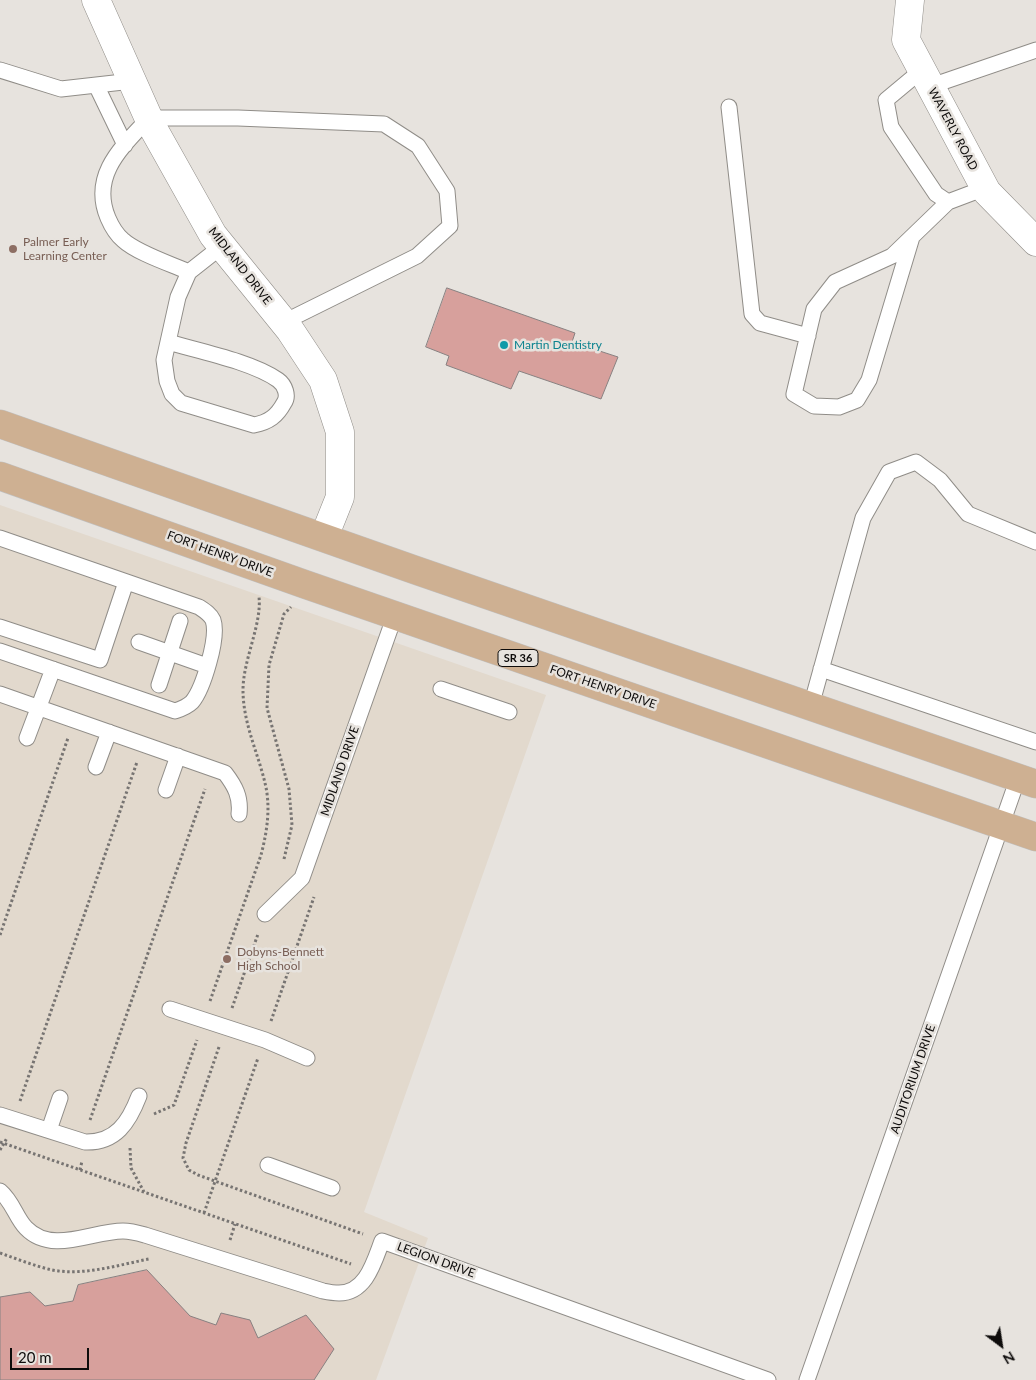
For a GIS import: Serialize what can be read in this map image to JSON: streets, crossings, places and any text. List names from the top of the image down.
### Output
{
  "streets": {
    "main road": ["FORT HENRY DRIVE", "SR 36"],
    "street": ["WAVERLY ROAD", "MIDLAND DRIVE"],
    "lane": ["AUDITORIUM DRIVE", "LEGION DRIVE"]
  },
  "crossings": [
    ["MIDLAND DRIVE", "FORT HENRY DRIVE"],
    ["FORT HENRY DRIVE", "AUDITORIUM DRIVE"]
  ],
  "places": ["Palmer Early Learning Center", "Martin Dentistry", "Dobyns-Bennett High School"],
  "scale_bar": "20 m",
  "north": "bottom right"
}
